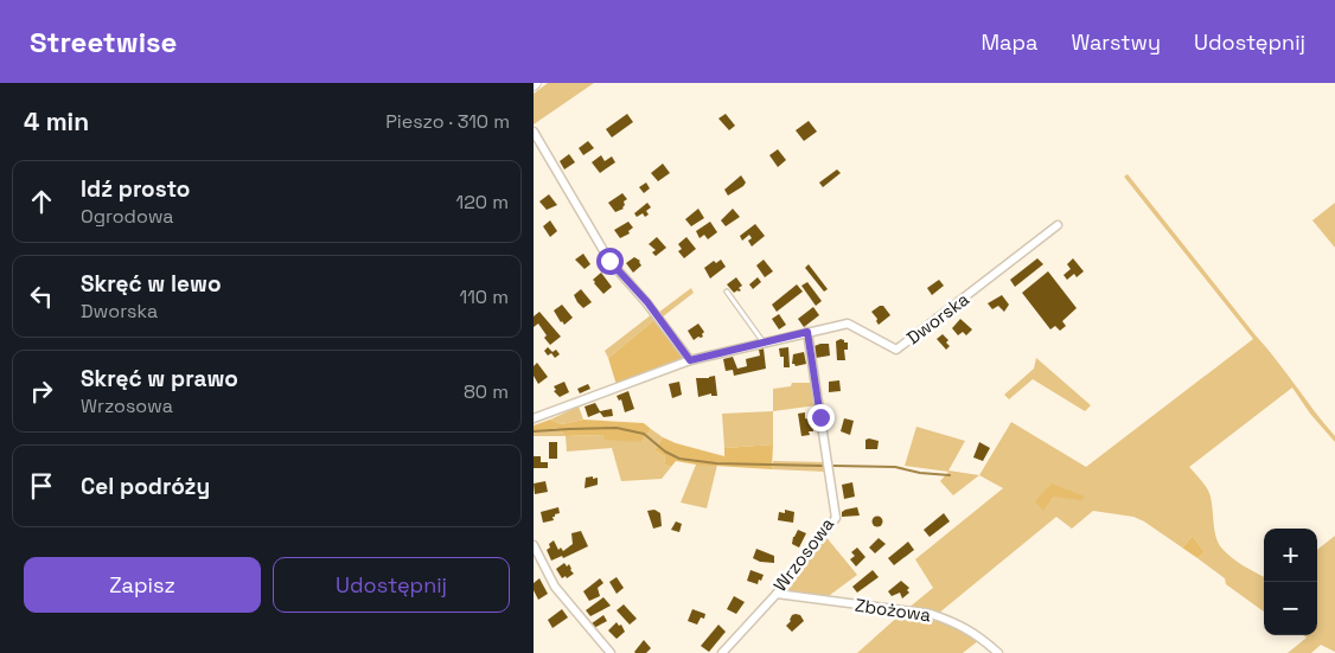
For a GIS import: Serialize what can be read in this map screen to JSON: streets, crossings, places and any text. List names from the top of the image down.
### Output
{
  "streets": {
    "street": ["Dworska", "Wrzosowa", "Zbożowa"]
  },
  "crossings": [
    ["Dworska", "Wrzosowa"],
    ["Wrzosowa", "Zbożowa"]
  ],
  "page": {
    "header": "Streetwise",
    "nav": ["Mapa", "Warstwy", "Udostępnij"],
    "heading": ["4 min", "Pieszo · 310 m"],
    "list": [
      ["Idź prosto", "Ogrodowa", "120 m"],
      ["Skręć w lewo", "Dworska", "110 m"],
      ["Skręć w prawo", "Wrzosowa", "80 m"],
      "Cel podróży"
    ],
    "map_buttons": ["+", "−"],
    "buttons": ["Zapisz", "Udostępnij"]
  }
}
